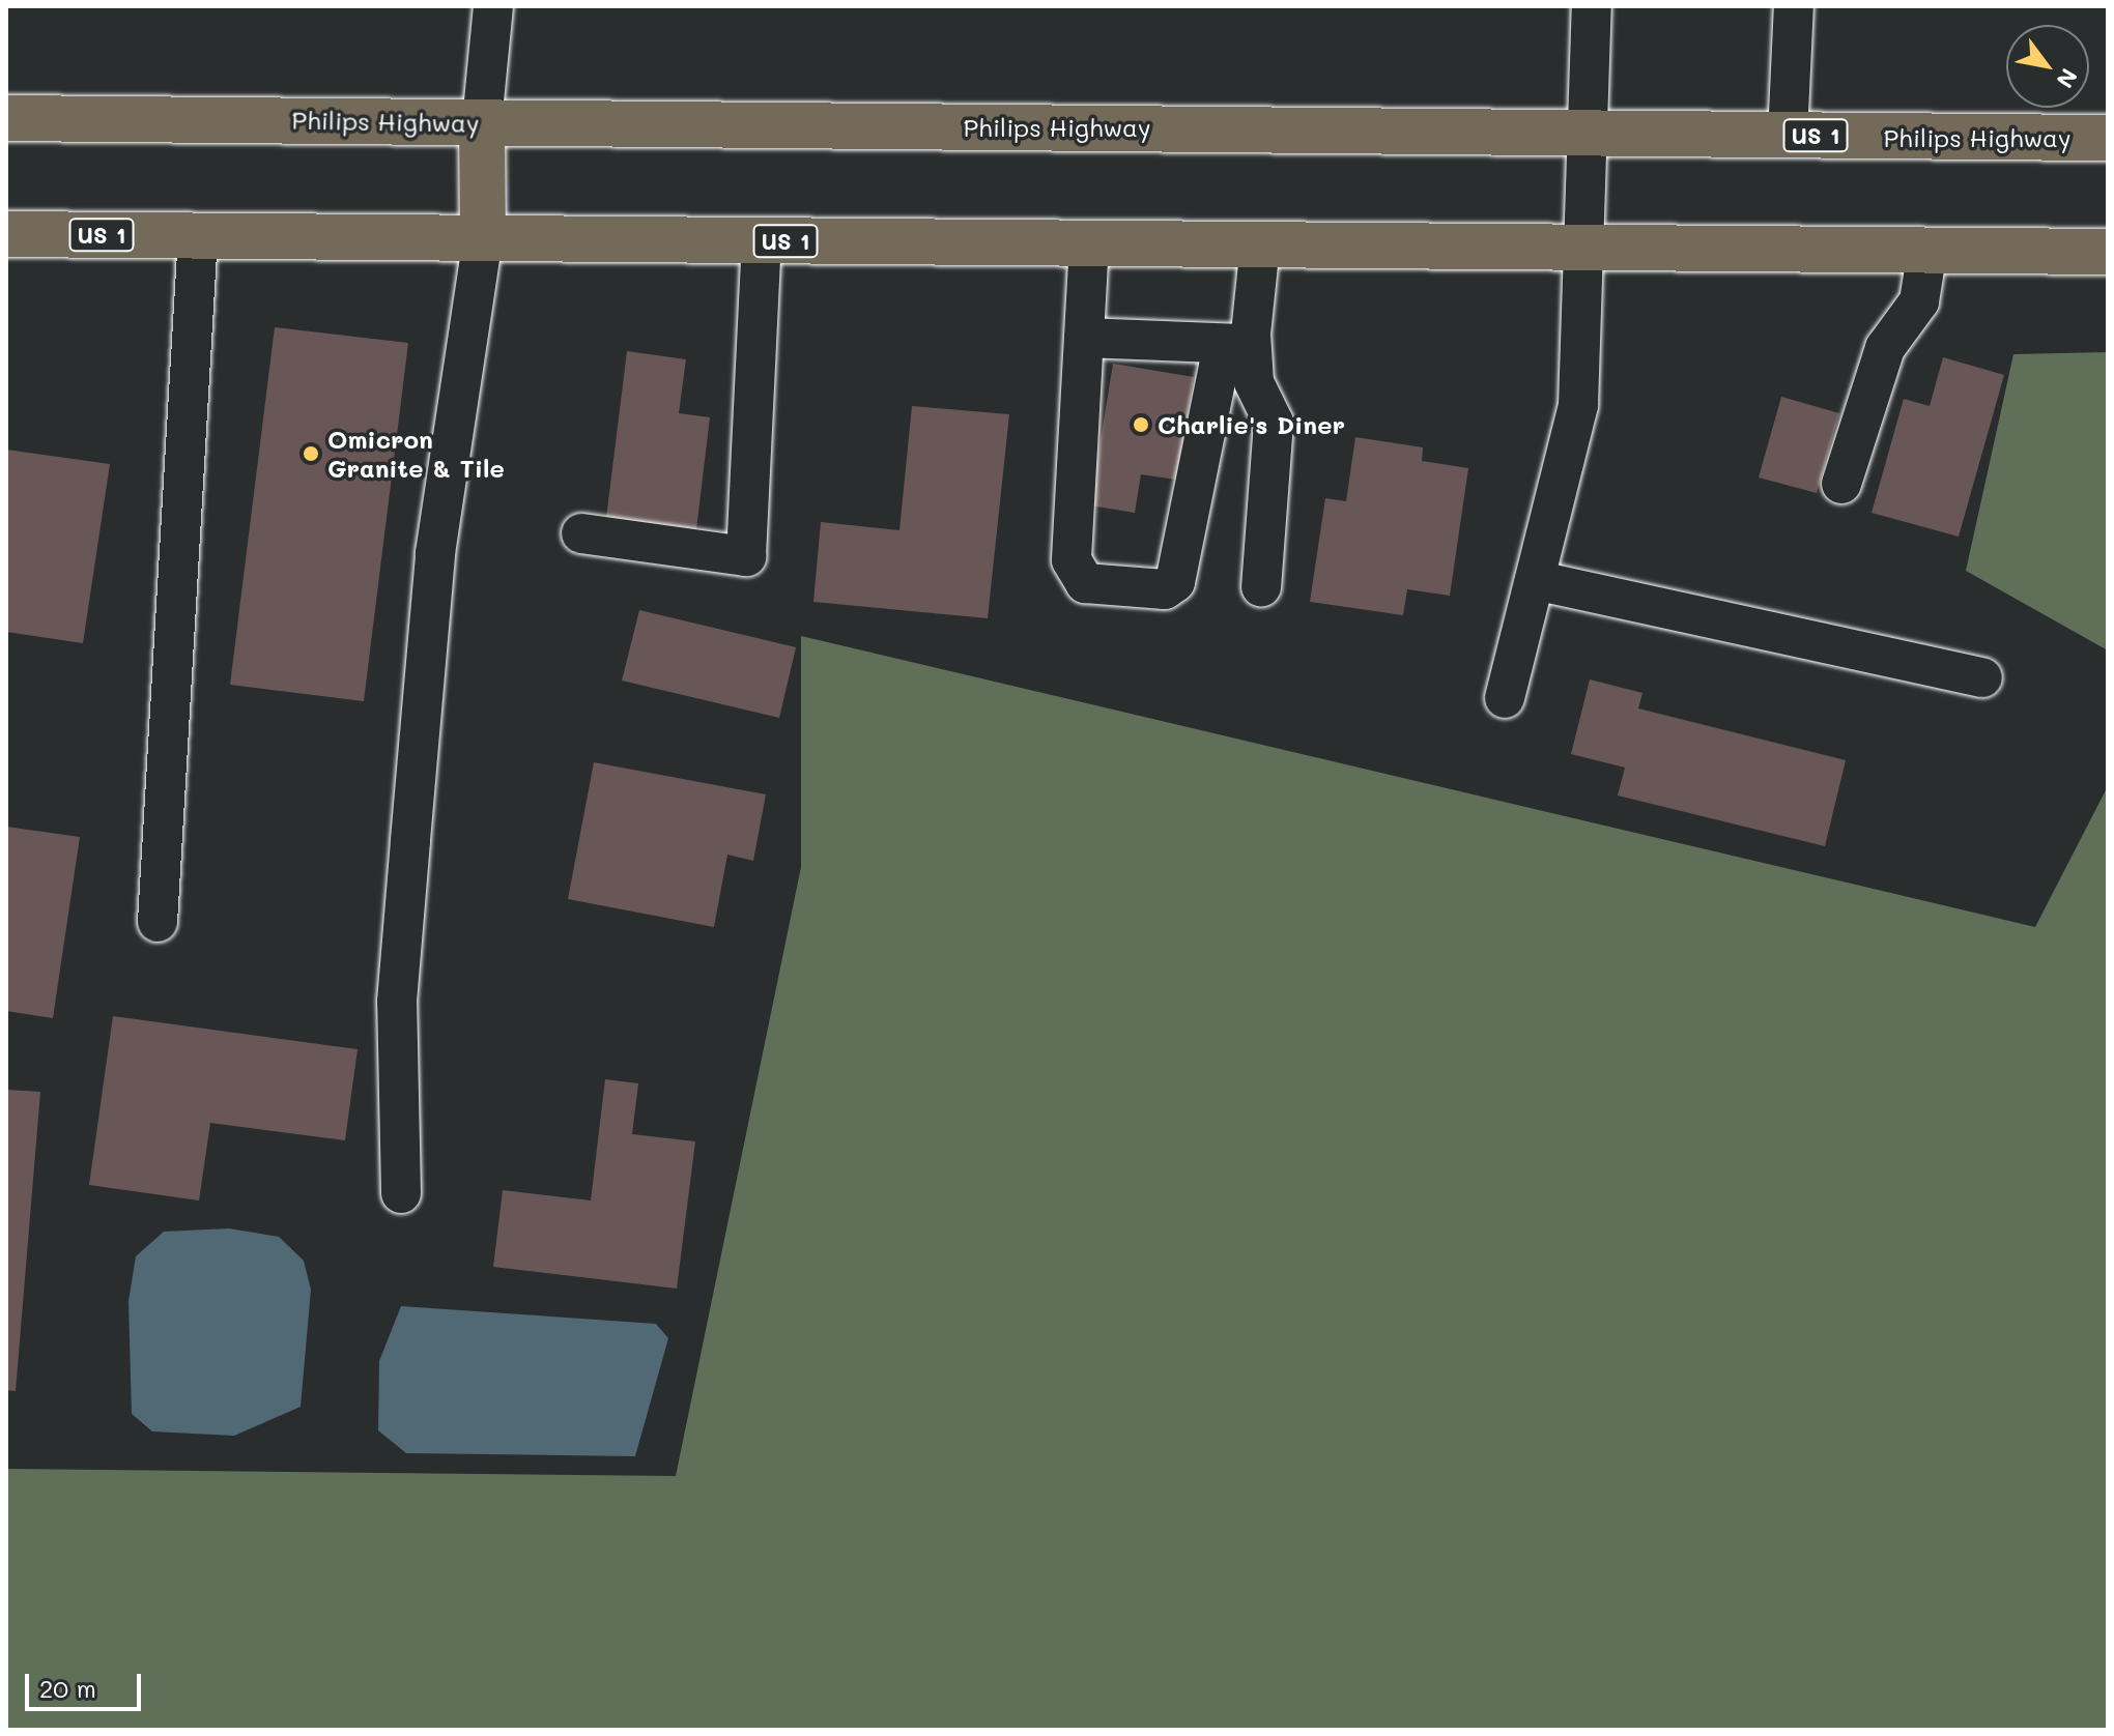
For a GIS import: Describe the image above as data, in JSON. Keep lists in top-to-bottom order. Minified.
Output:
{"streets":{"main road":["Philips Highway","US 1"]},"places":["Charlie's Diner","Omicron Granite & Tile"],"scale_bar":"20 m","north":"bottom right"}
